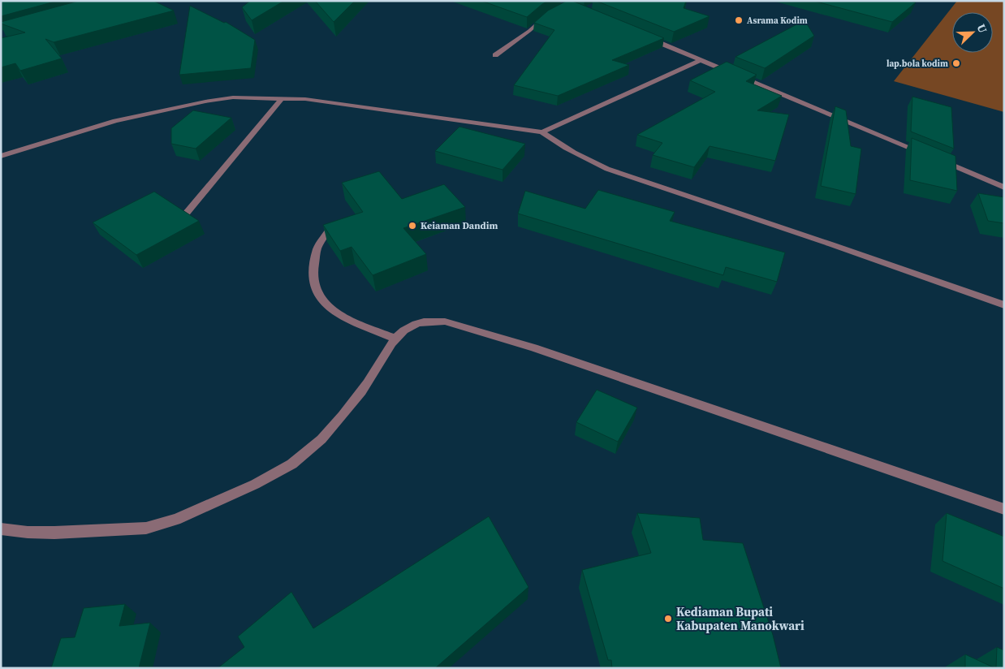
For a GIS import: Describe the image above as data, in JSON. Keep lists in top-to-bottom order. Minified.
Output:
{"places":["Asrama Kodim","lap.bola kodim","Keiaman Dandim","Kediaman Bupati Kabupaten Manokwari"],"north":"top right"}
